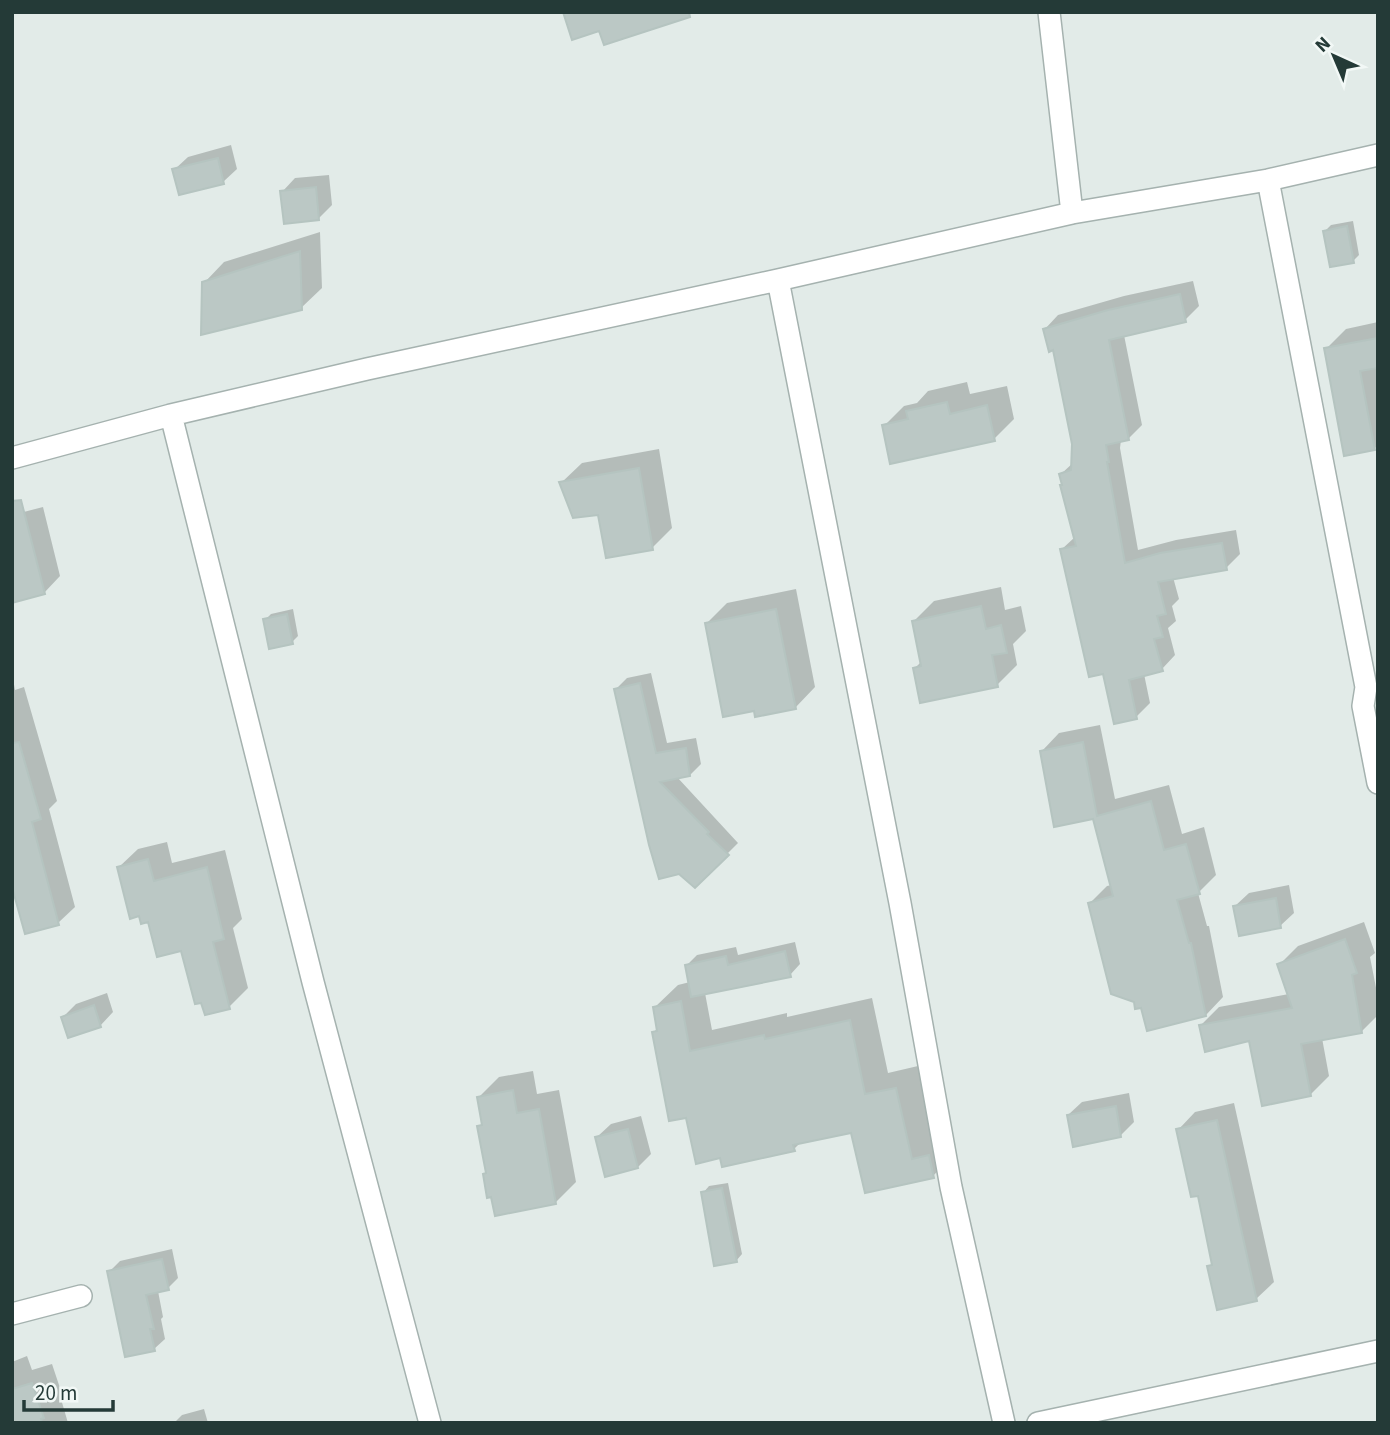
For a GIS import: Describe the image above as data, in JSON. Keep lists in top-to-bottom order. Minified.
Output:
{"scale_bar":"20 m","north":"top left"}
